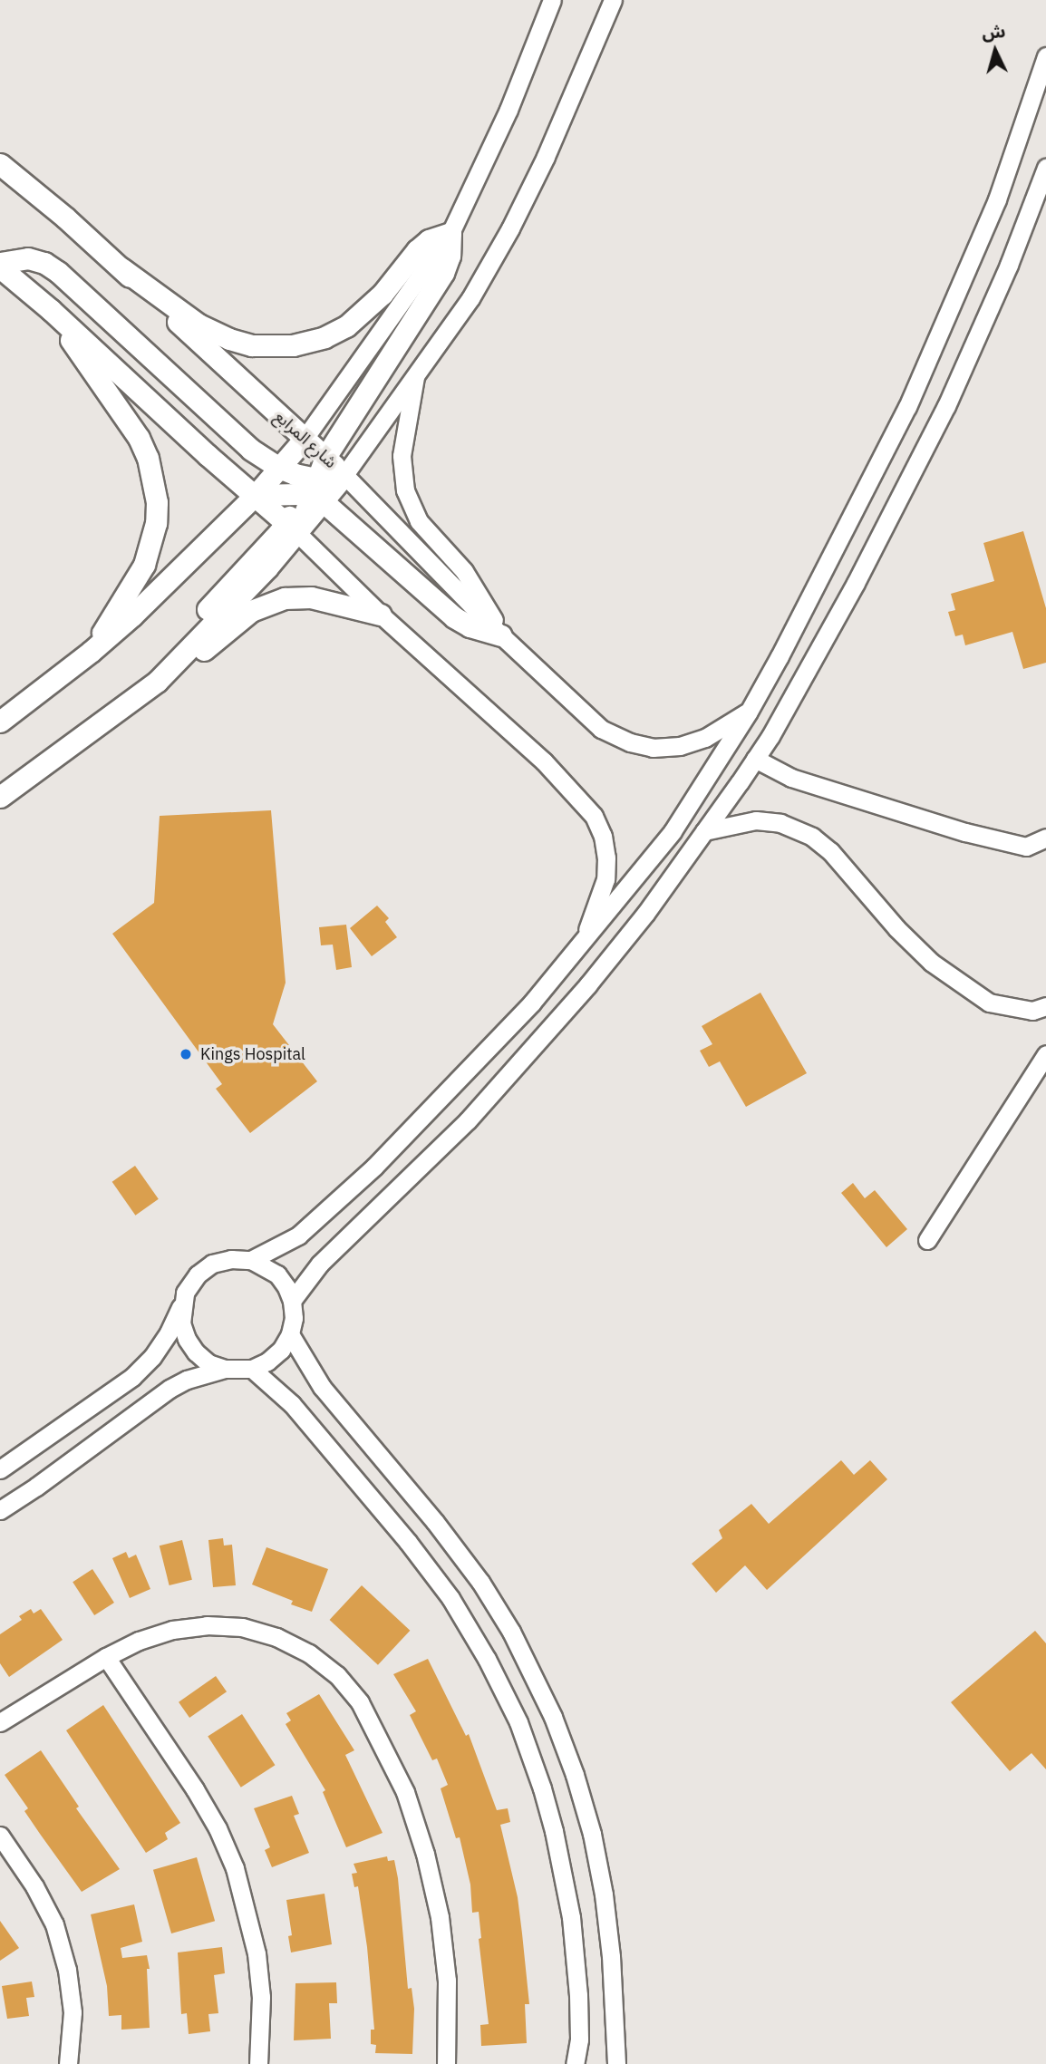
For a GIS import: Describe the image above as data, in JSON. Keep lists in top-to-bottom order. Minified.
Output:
{"streets":{"main road":["شارع المرابع"]},"places":["Kings Hospital"],"north":"top"}
